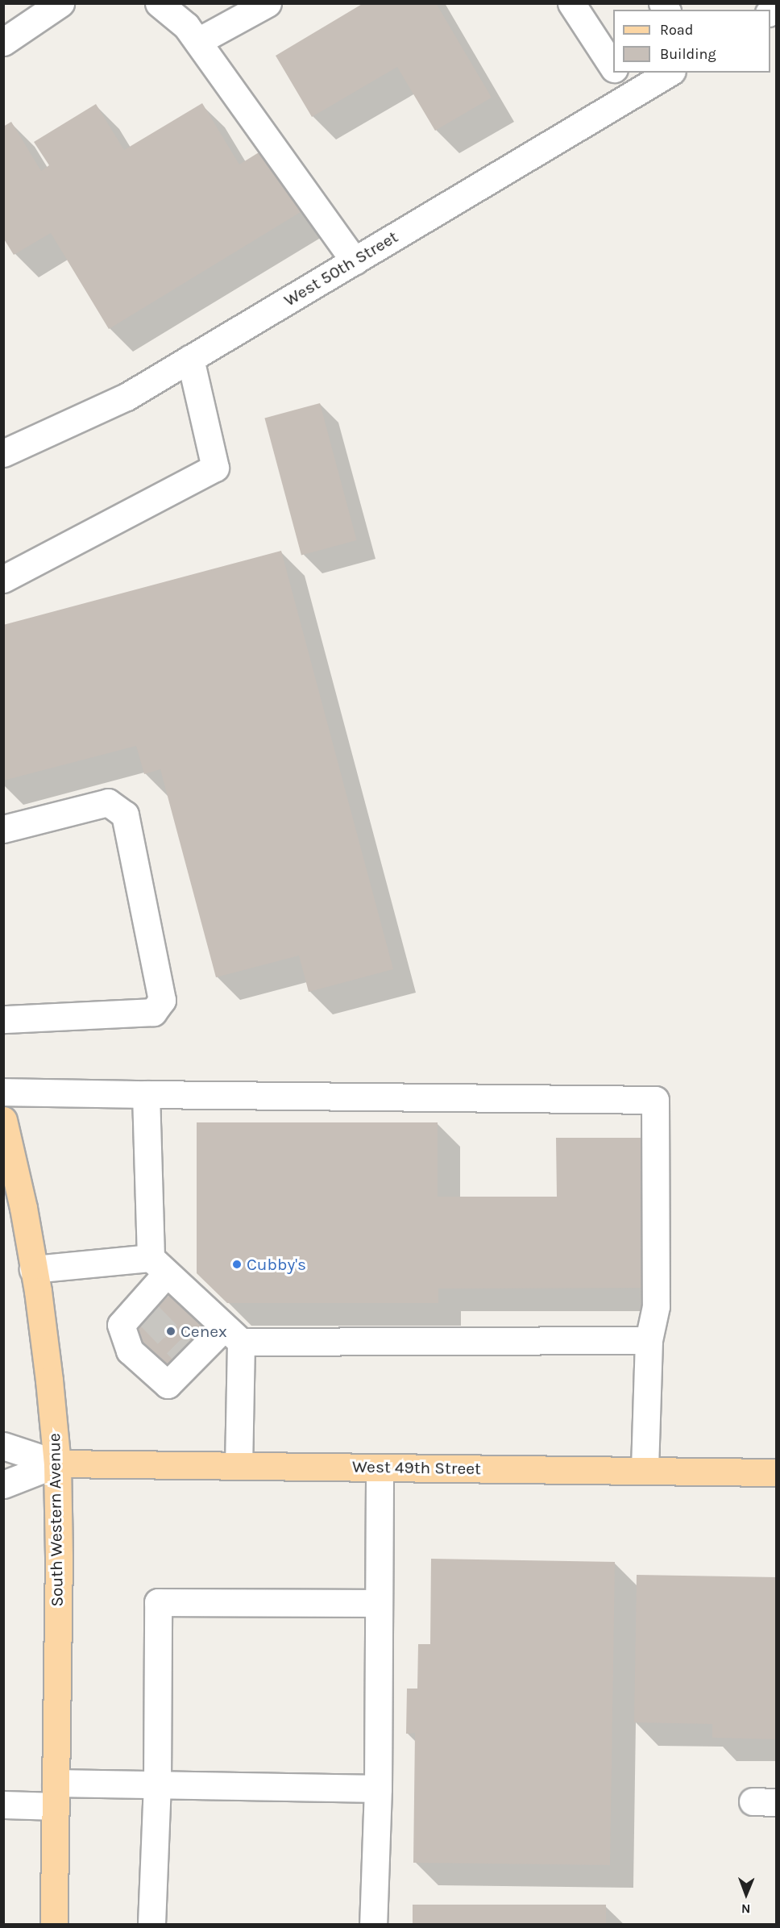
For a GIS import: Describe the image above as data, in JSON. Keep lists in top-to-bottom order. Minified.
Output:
{"streets":{"main road":["West 49th Street","South Western Avenue"],"street":["West 50th Street"]},"crossings":[["West 49th Street","South Western Avenue"]],"places":["Cubby's","Cenex"],"legend":["Road","Building"],"north":"bottom"}
